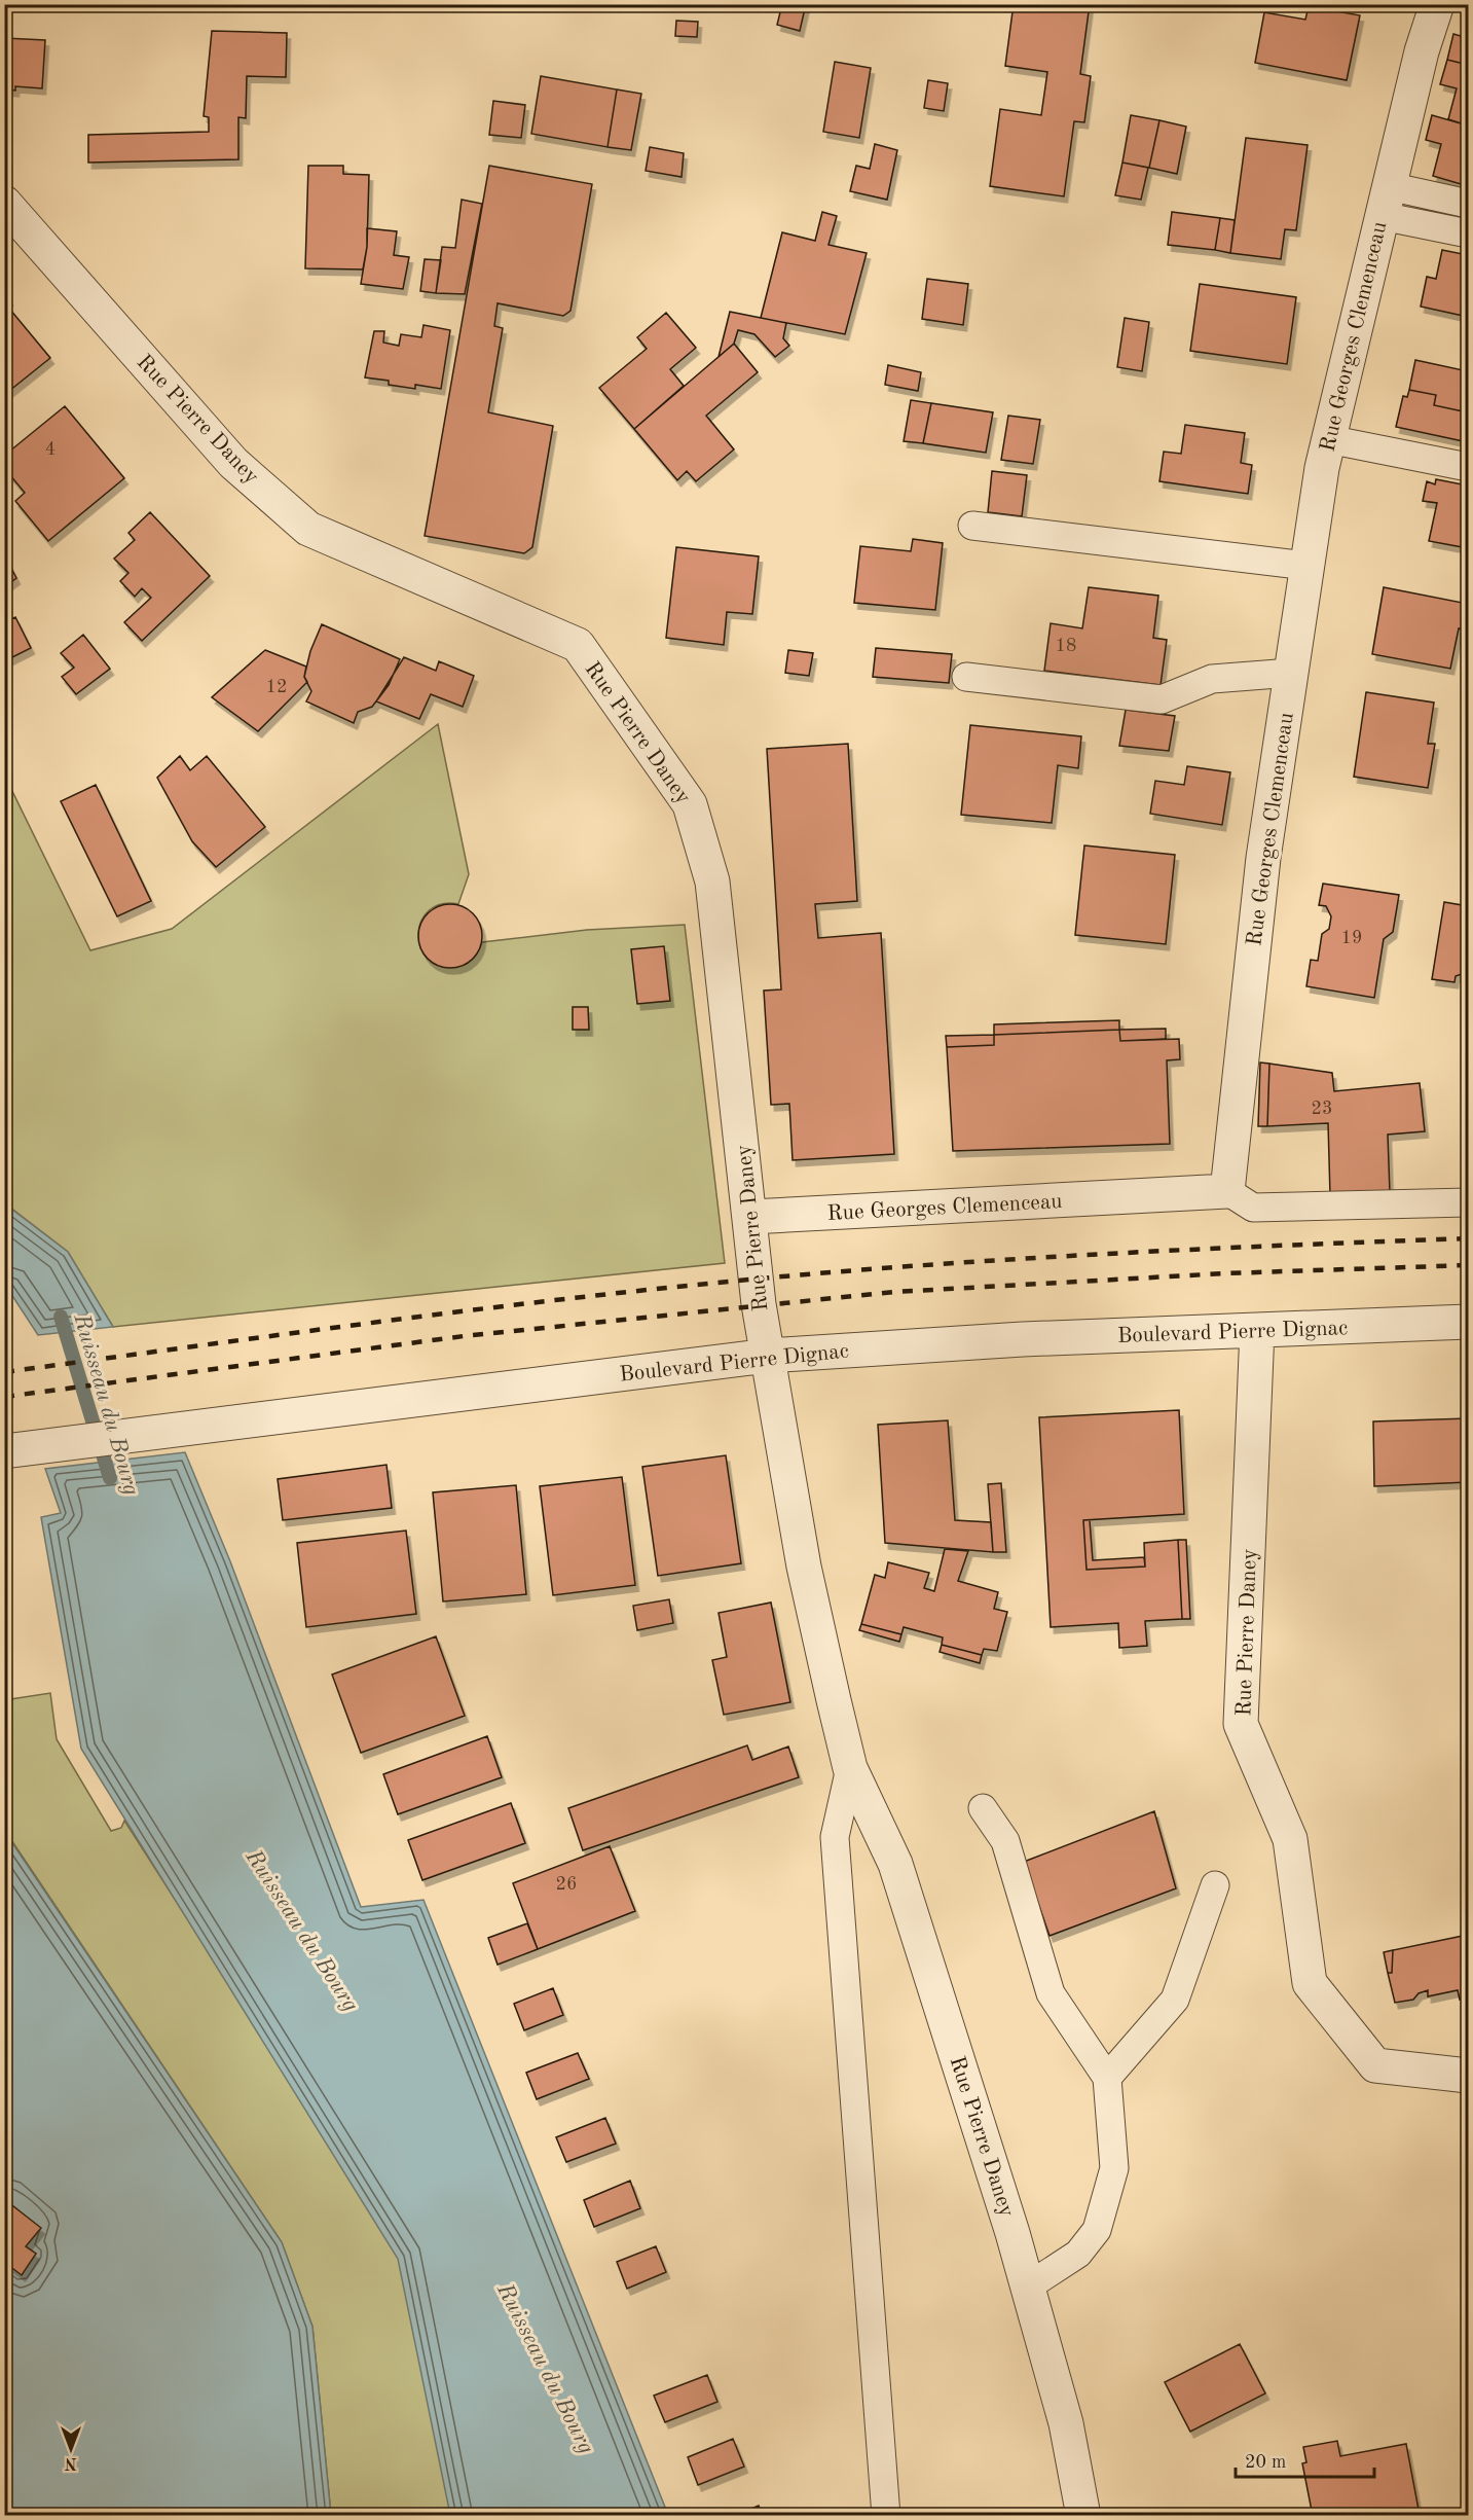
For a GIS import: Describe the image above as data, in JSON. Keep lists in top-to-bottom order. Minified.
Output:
{"streets":{"street":["Rue Georges Clemenceau","Rue Pierre Daney","Boulevard Pierre Dignac"]},"crossings":[["Rue Georges Clemenceau","Rue Pierre Daney"],["Rue Pierre Daney","Boulevard Pierre Dignac"]],"water":["Ruisseau du Bourg"],"house_numbers":["4","18","12","19","23","26"],"scale_bar":"20 m","north":"bottom"}
